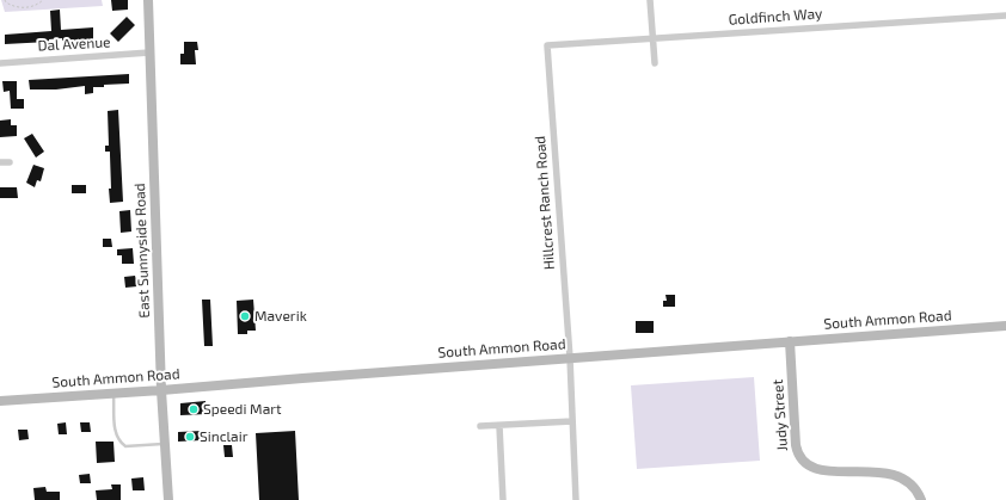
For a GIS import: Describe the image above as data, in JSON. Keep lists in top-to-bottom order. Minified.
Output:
{"streets":{"street":["Goldfinch Way","Dal Avenue","Hillcrest Ranch Road","East Sunnyside Road","South Ammon Road","Judy Street"]},"crossings":[["Goldfinch Way","Hillcrest Ranch Road"],["Dal Avenue","East Sunnyside Road"],["Hillcrest Ranch Road","South Ammon Road"],["East Sunnyside Road","South Ammon Road"],["South Ammon Road","Judy Street"]],"places":["Maverik","Speedi Mart","Sinclair"]}
